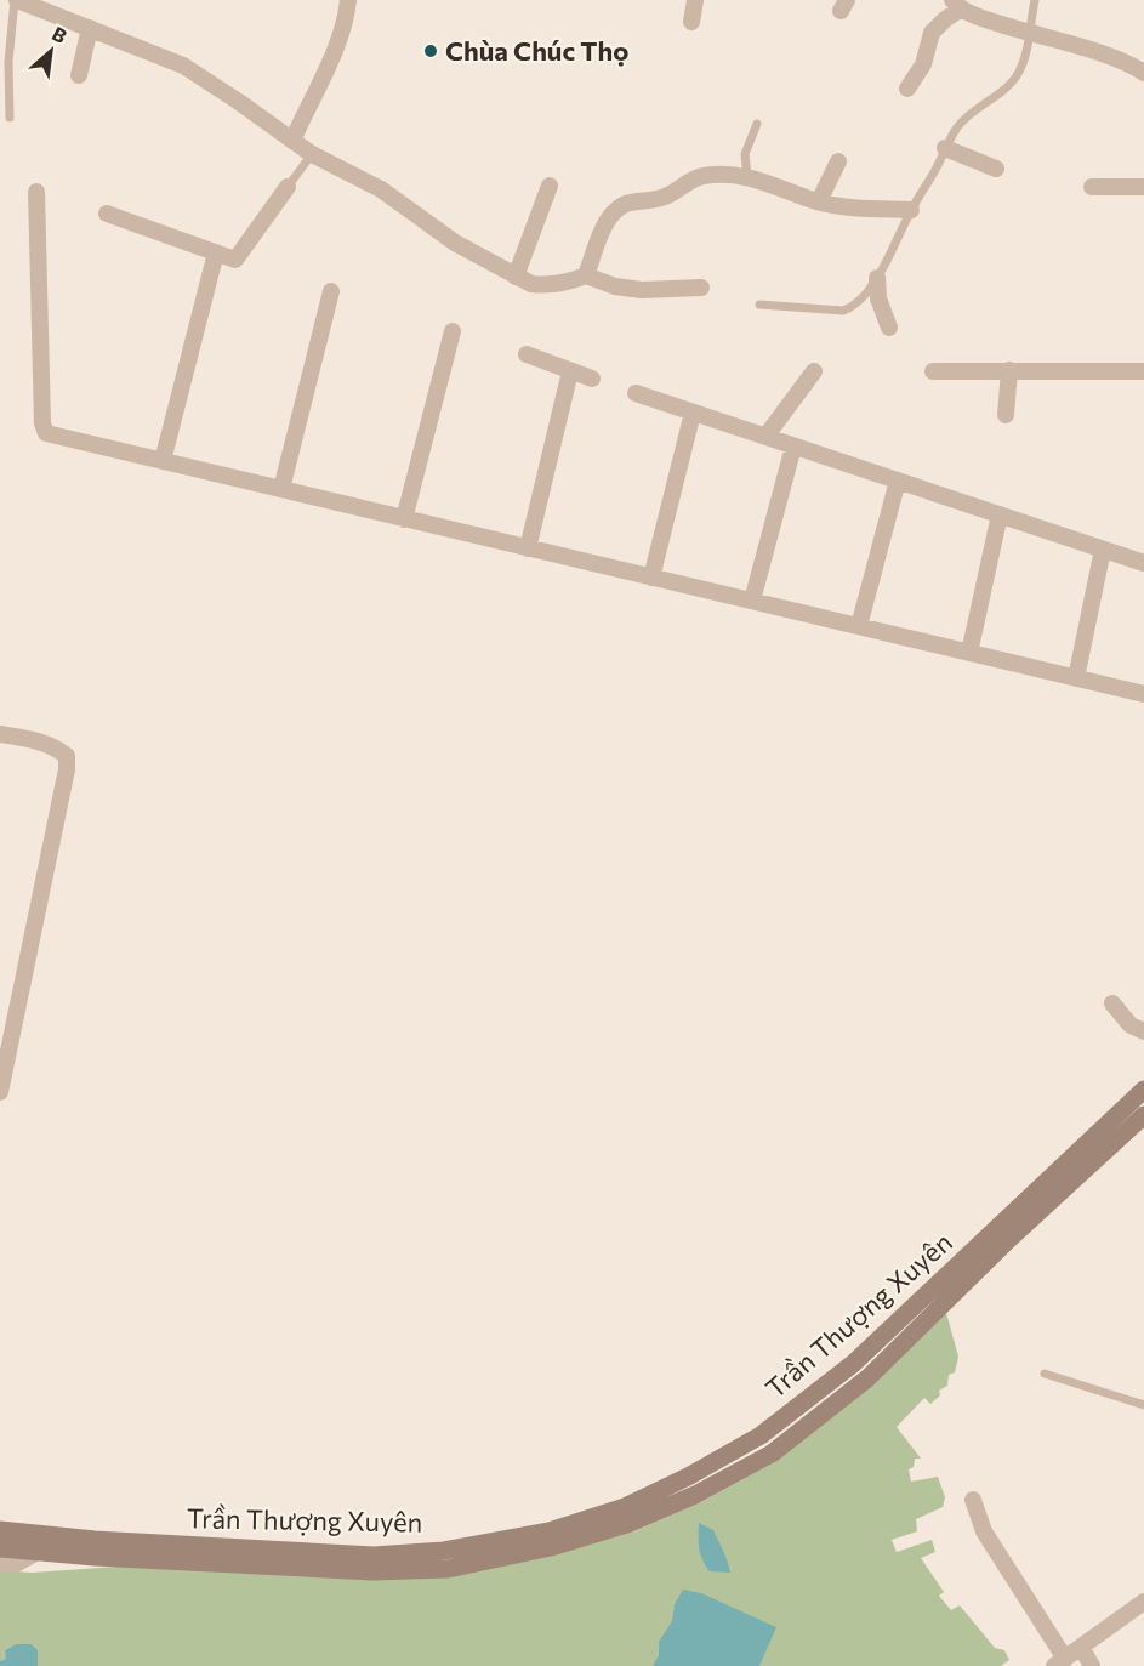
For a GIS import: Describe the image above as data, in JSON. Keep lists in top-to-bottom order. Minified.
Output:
{"streets":{"main road":["Trần Thượng Xuyên"]},"places":["Chùa Chúc Thọ"],"north":"top right"}
